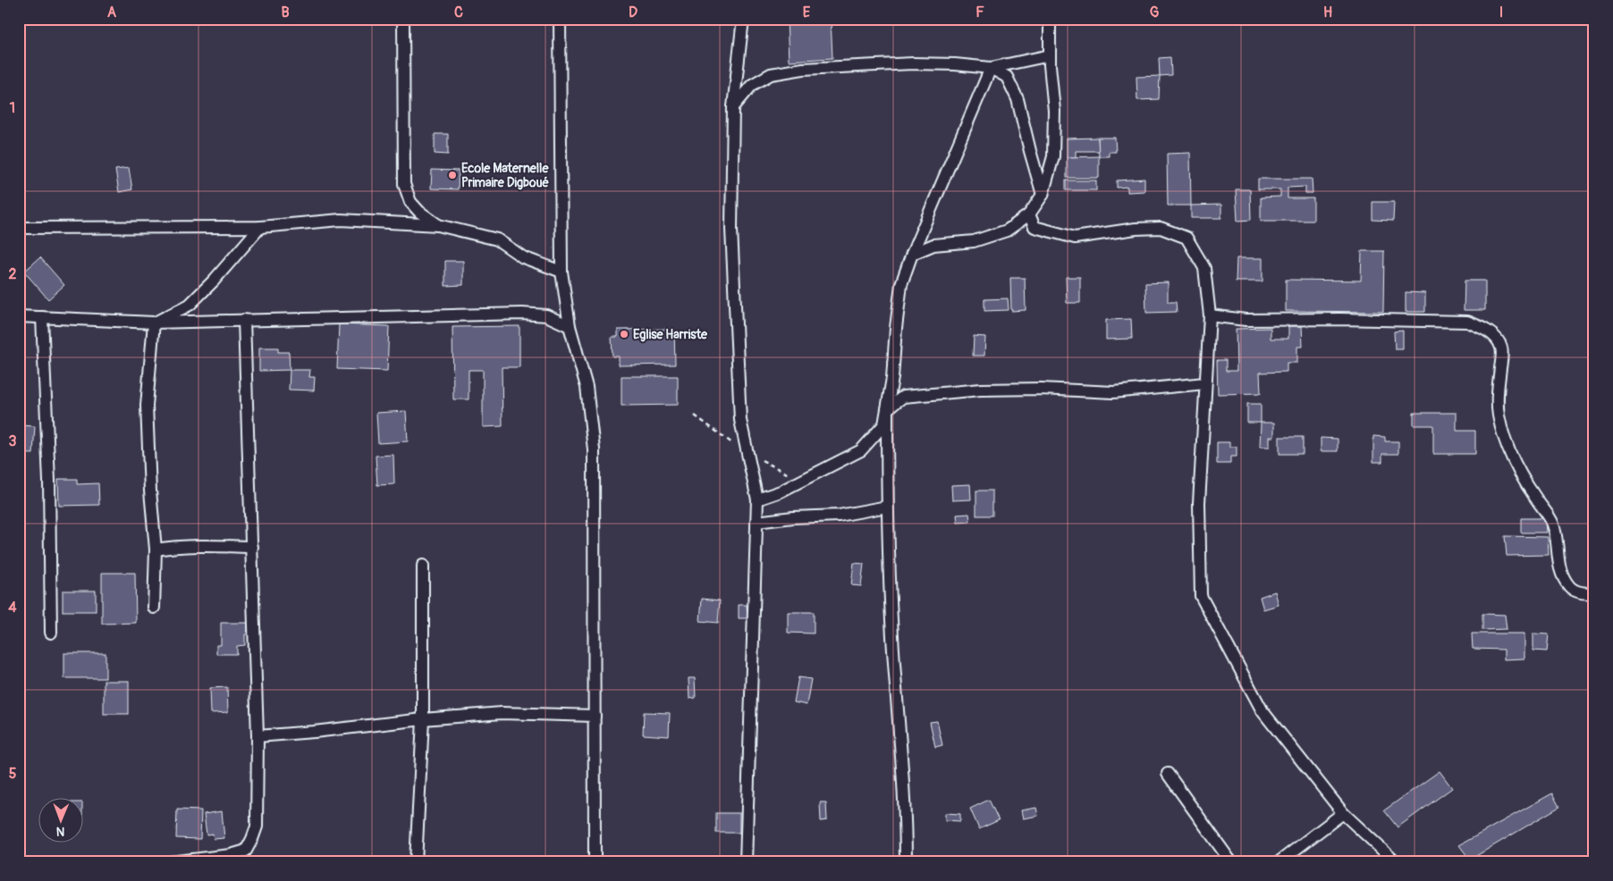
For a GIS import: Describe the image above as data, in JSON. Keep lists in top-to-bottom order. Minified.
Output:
{"places":["Ecole Maternelle Primaire Digboué","Eglise Harriste"],"north":"bottom","grid":{"columns":["A","B","C","D","E","F","G","H","I"],"rows":["1","2","3","4","5"]}}
